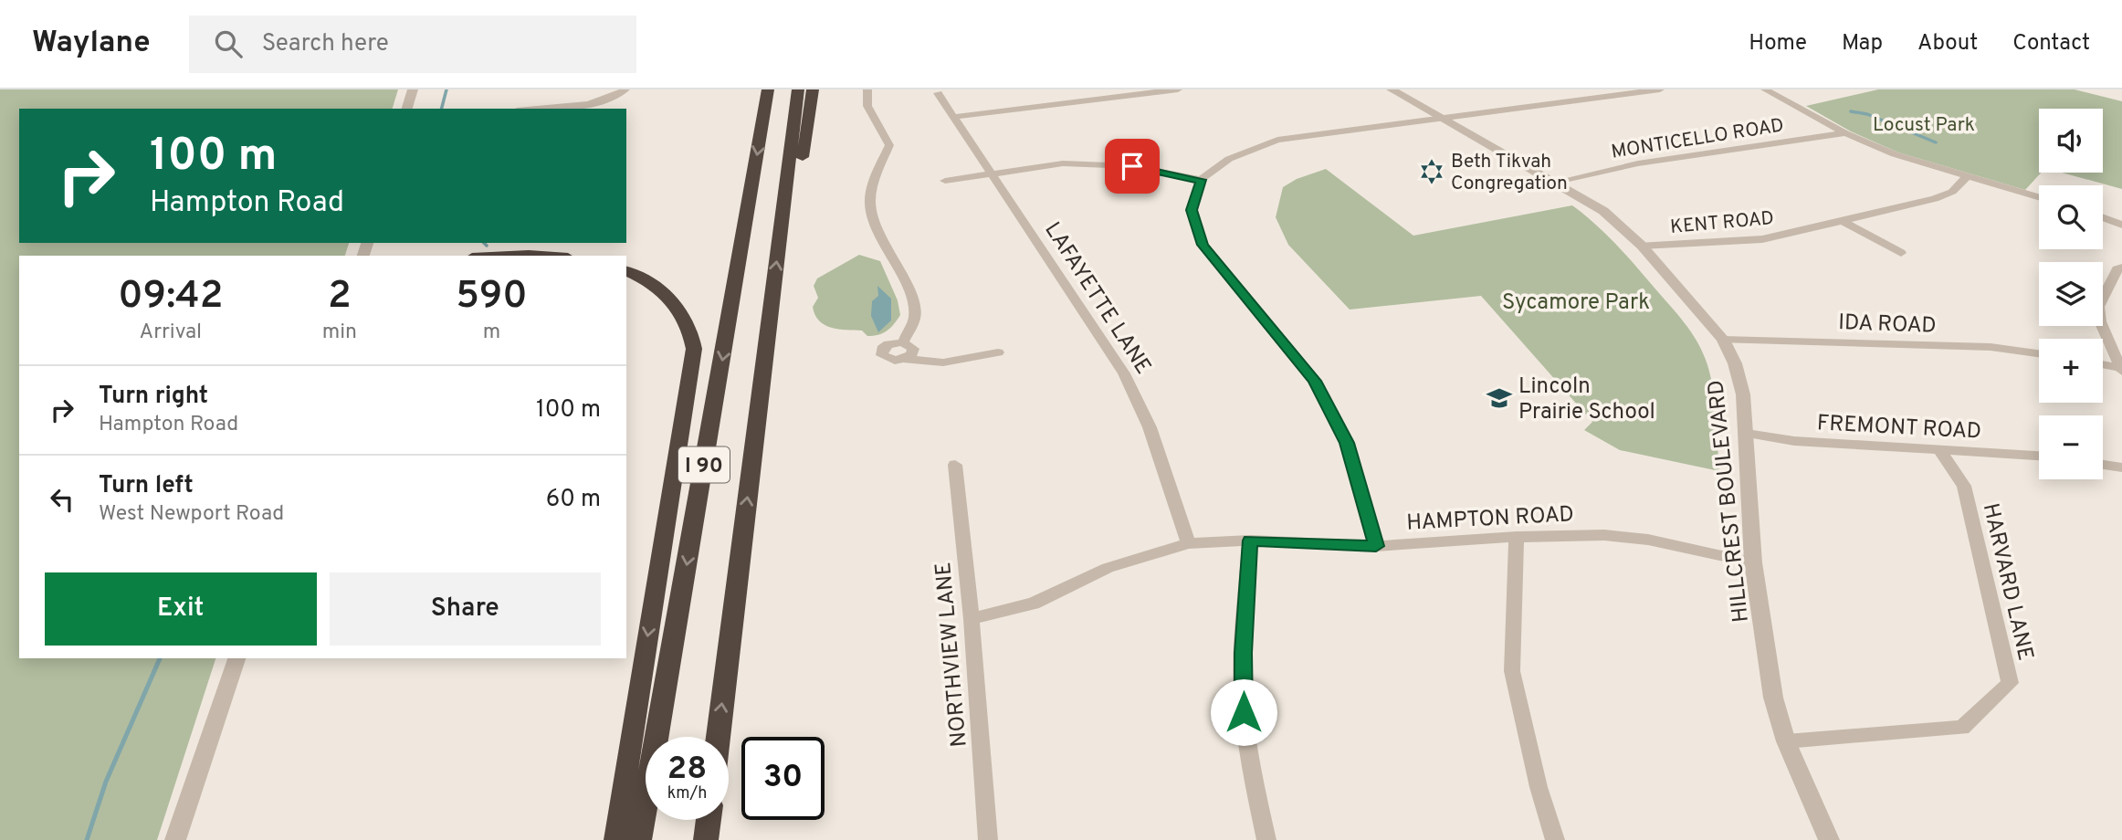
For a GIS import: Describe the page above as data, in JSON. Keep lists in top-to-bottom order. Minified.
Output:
{"streets":{"highway":["I 90"],"street":["MONTICELLO ROAD","KENT ROAD","LAFAYETTE LANE","IDA ROAD","FREMONT ROAD","HILLCREST BOULEVARD","HAMPTON ROAD","HARVARD LANE","NORTHVIEW LANE"]},"crossings":[["MONTICELLO ROAD","HILLCREST BOULEVARD"],["KENT ROAD","HILLCREST BOULEVARD"],["LAFAYETTE LANE","HAMPTON ROAD"],["IDA ROAD","HILLCREST BOULEVARD"],["FREMONT ROAD","HILLCREST BOULEVARD"],["FREMONT ROAD","HARVARD LANE"],["HILLCREST BOULEVARD","HAMPTON ROAD"],["HILLCREST BOULEVARD","HARVARD LANE"],["HAMPTON ROAD","NORTHVIEW LANE"]],"parks":["Locust Park","Sycamore Park"],"places":{"synagogue":["Beth Tikvah Congregation"],"school or university":["Lincoln Prairie School"]},"page":{"header":"Waylane","search":"Search here","nav":["Home","Map","About","Contact"],"map_buttons":["+","−"],"turn":["100 m","Hampton Road"],"eta":["09:42","Arrival","2","min","590","m"],"list":[{"name":"Turn right","note":"Hampton Road","value":"100 m"},{"name":"Turn left","note":"West Newport Road","value":"60 m"}],"buttons":["Exit","Share"],"speed":"28 km/h","limit":"30"}}
